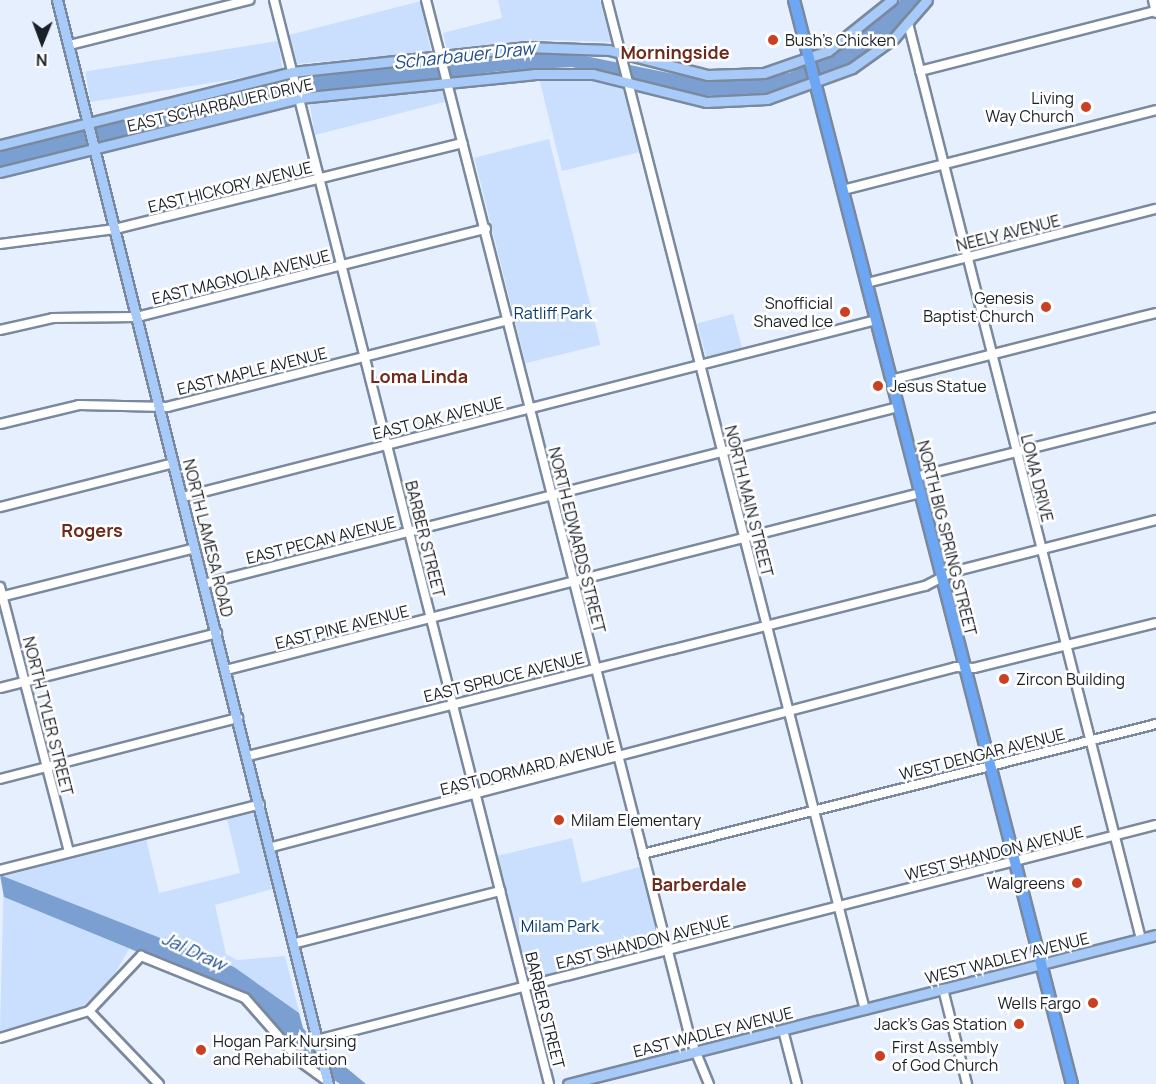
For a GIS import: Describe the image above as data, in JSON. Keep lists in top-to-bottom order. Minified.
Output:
{"streets":{"highway":["NORTH BIG SPRING STREET"],"main road":["EAST SCHARBAUER DRIVE","NORTH LAMESA ROAD","WEST WADLEY AVENUE","EAST WADLEY AVENUE"],"street":["EAST HICKORY AVENUE","NEELY AVENUE","EAST MAGNOLIA AVENUE","EAST MAPLE AVENUE","EAST OAK AVENUE","LOMA DRIVE","NORTH MAIN STREET","BARBER STREET","EAST PECAN AVENUE","NORTH EDWARDS STREET","EAST PINE AVENUE","EAST SPRUCE AVENUE","NORTH TYLER STREET","WEST DENGAR AVENUE","EAST DORMARD AVENUE","WEST SHANDON AVENUE","EAST SHANDON AVENUE"]},"crossings":[["EAST SCHARBAUER DRIVE","LOMA DRIVE"],["EAST SCHARBAUER DRIVE","NORTH MAIN STREET"],["EAST SCHARBAUER DRIVE","NORTH LAMESA ROAD"],["EAST SCHARBAUER DRIVE","NORTH BIG SPRING STREET"],["EAST SCHARBAUER DRIVE","BARBER STREET"],["EAST SCHARBAUER DRIVE","NORTH EDWARDS STREET"],["EAST HICKORY AVENUE","NORTH LAMESA ROAD"],["EAST HICKORY AVENUE","BARBER STREET"],["EAST HICKORY AVENUE","NORTH EDWARDS STREET"],["NEELY AVENUE","LOMA DRIVE"],["NEELY AVENUE","NORTH BIG SPRING STREET"],["EAST MAGNOLIA AVENUE","NORTH LAMESA ROAD"],["EAST MAGNOLIA AVENUE","BARBER STREET"],["EAST MAGNOLIA AVENUE","NORTH EDWARDS STREET"],["EAST MAPLE AVENUE","NORTH LAMESA ROAD"],["EAST MAPLE AVENUE","BARBER STREET"],["EAST MAPLE AVENUE","NORTH EDWARDS STREET"],["EAST OAK AVENUE","NORTH MAIN STREET"],["EAST OAK AVENUE","NORTH LAMESA ROAD"],["EAST OAK AVENUE","NORTH BIG SPRING STREET"],["EAST OAK AVENUE","BARBER STREET"],["EAST OAK AVENUE","NORTH EDWARDS STREET"],["LOMA DRIVE","EAST SPRUCE AVENUE"],["LOMA DRIVE","WEST DENGAR AVENUE"],["LOMA DRIVE","EAST DORMARD AVENUE"],["LOMA DRIVE","WEST SHANDON AVENUE"],["LOMA DRIVE","WEST WADLEY AVENUE"],["NORTH MAIN STREET","EAST PECAN AVENUE"],["NORTH MAIN STREET","EAST PINE AVENUE"],["NORTH MAIN STREET","EAST SPRUCE AVENUE"],["NORTH MAIN STREET","WEST DENGAR AVENUE"],["NORTH MAIN STREET","EAST DORMARD AVENUE"],["NORTH MAIN STREET","WEST SHANDON AVENUE"],["NORTH MAIN STREET","EAST SHANDON AVENUE"],["NORTH MAIN STREET","WEST WADLEY AVENUE"],["NORTH MAIN STREET","EAST WADLEY AVENUE"],["NORTH LAMESA ROAD","EAST PECAN AVENUE"],["NORTH LAMESA ROAD","EAST PINE AVENUE"],["NORTH LAMESA ROAD","EAST SPRUCE AVENUE"],["NORTH LAMESA ROAD","EAST DORMARD AVENUE"],["NORTH LAMESA ROAD","EAST SHANDON AVENUE"],["NORTH BIG SPRING STREET","EAST PECAN AVENUE"],["NORTH BIG SPRING STREET","EAST PINE AVENUE"],["NORTH BIG SPRING STREET","EAST SPRUCE AVENUE"],["NORTH BIG SPRING STREET","WEST DENGAR AVENUE"],["NORTH BIG SPRING STREET","EAST DORMARD AVENUE"],["NORTH BIG SPRING STREET","WEST SHANDON AVENUE"],["NORTH BIG SPRING STREET","WEST WADLEY AVENUE"],["BARBER STREET","EAST PECAN AVENUE"],["BARBER STREET","EAST PINE AVENUE"],["BARBER STREET","EAST SPRUCE AVENUE"],["BARBER STREET","EAST DORMARD AVENUE"],["BARBER STREET","EAST SHANDON AVENUE"],["EAST PECAN AVENUE","NORTH EDWARDS STREET"],["NORTH EDWARDS STREET","EAST PINE AVENUE"],["NORTH EDWARDS STREET","EAST SPRUCE AVENUE"],["NORTH EDWARDS STREET","WEST DENGAR AVENUE"],["NORTH EDWARDS STREET","EAST DORMARD AVENUE"],["NORTH EDWARDS STREET","EAST SHANDON AVENUE"],["NORTH EDWARDS STREET","EAST WADLEY AVENUE"],["WEST SHANDON AVENUE","EAST SHANDON AVENUE"],["WEST WADLEY AVENUE","EAST WADLEY AVENUE"]],"districts":["Morningside","Loma Linda","Rogers","Barberdale"],"water":["Scharbauer Draw","Jal Draw"],"parks":["Ratliff Park","Milam Park"],"places":["Bush's Chicken","Living Way Church","Genesis Baptist Church","Snofficial Shaved Ice","Jesus Statue","Zircon Building","Milam Elementary","Walgreens","Wells Fargo","Jack's Gas Station","Hogan Park Nursing and Rehabilitation","First Assembly of God Church"],"north":"bottom"}
